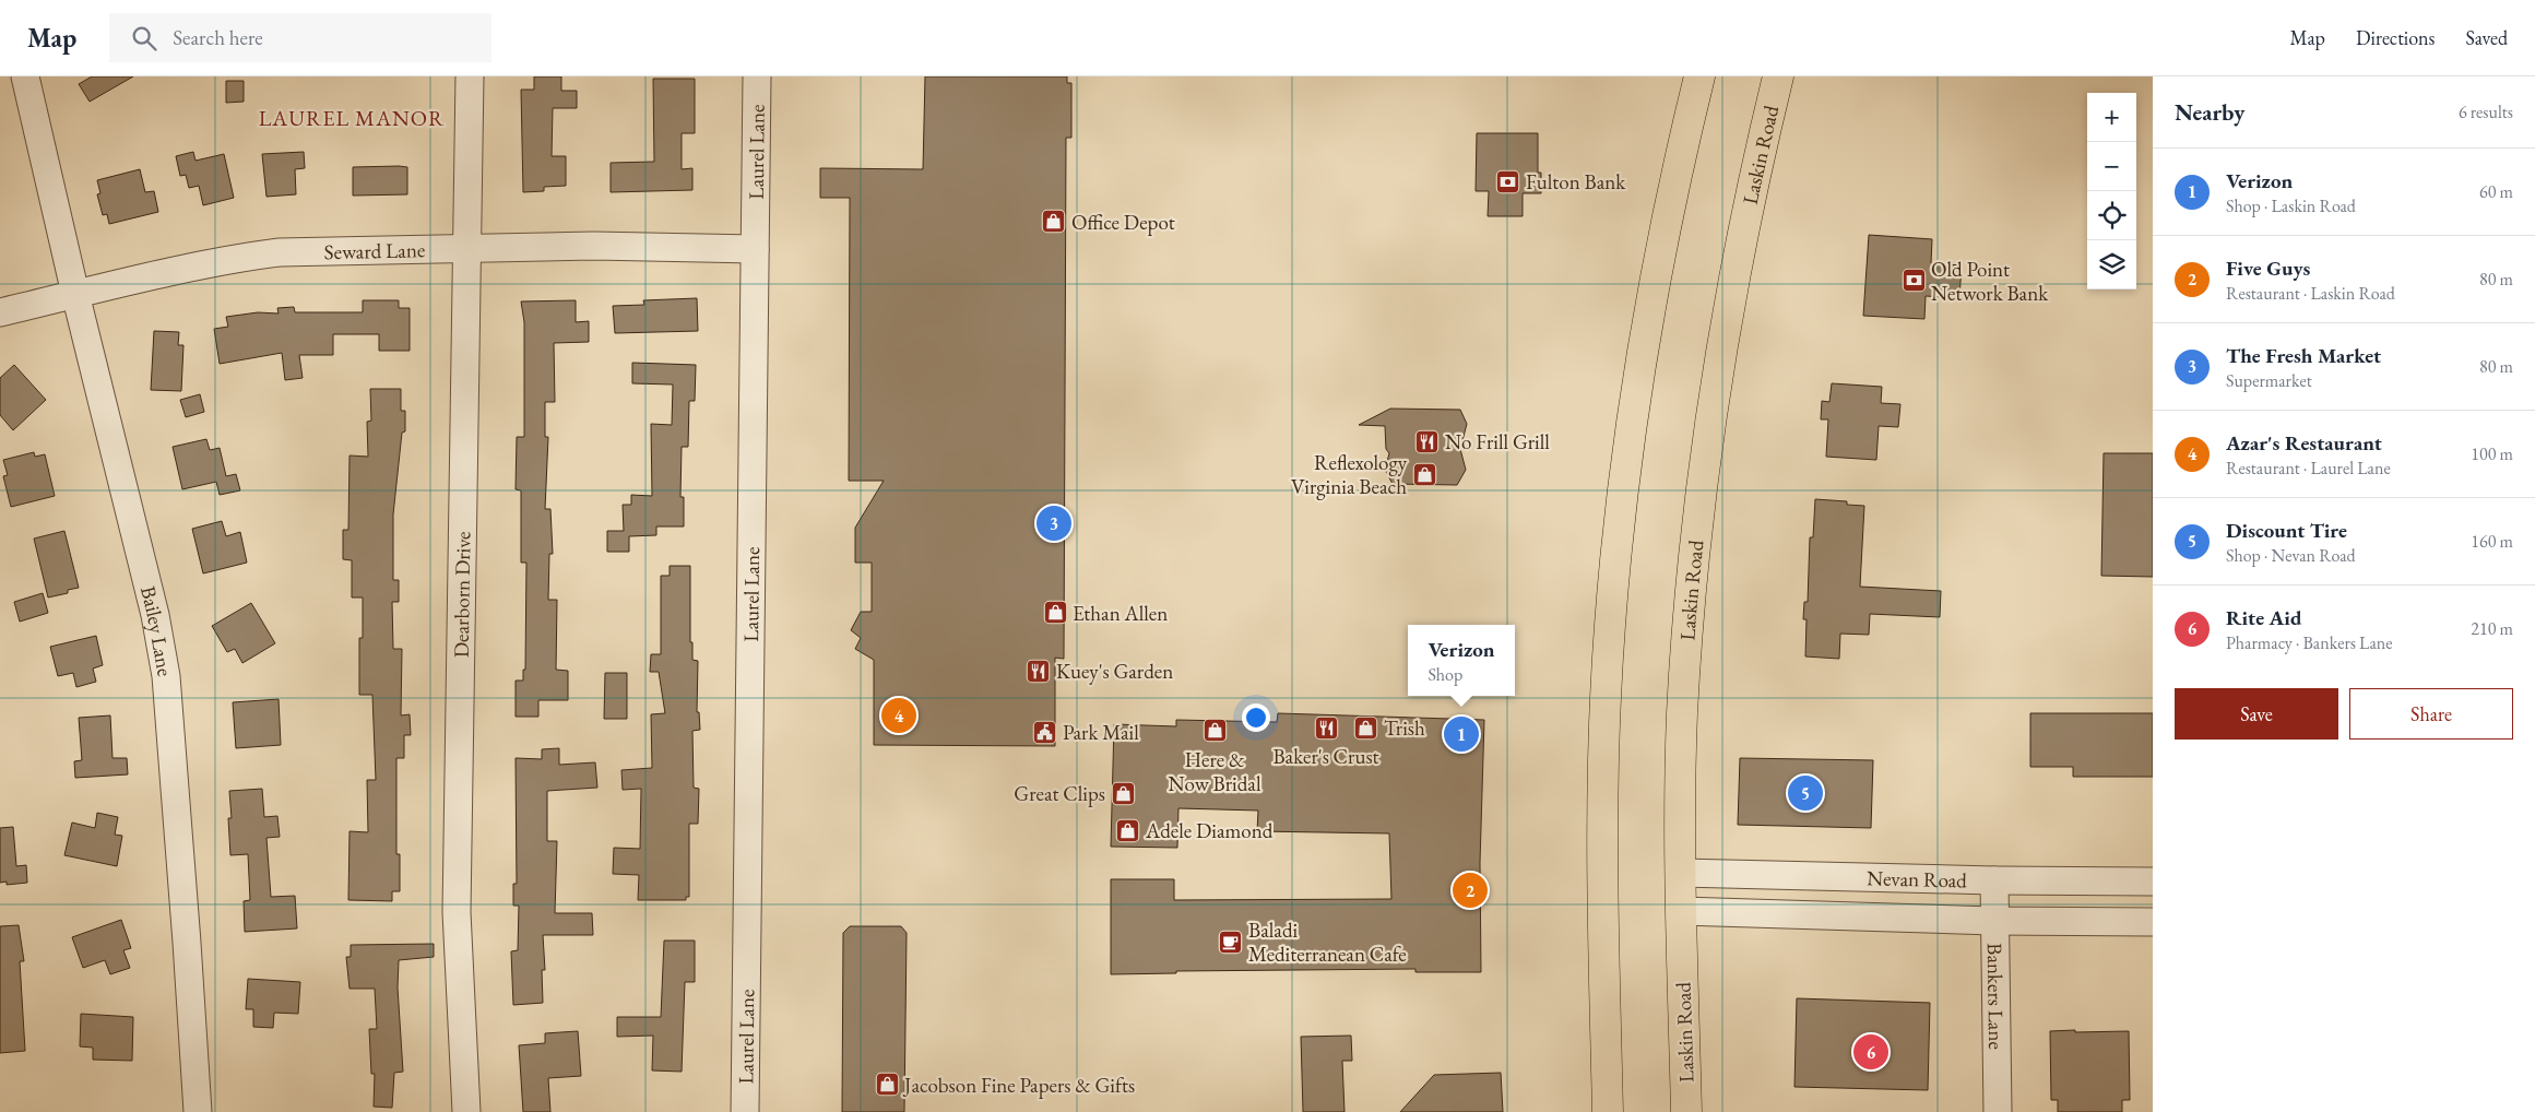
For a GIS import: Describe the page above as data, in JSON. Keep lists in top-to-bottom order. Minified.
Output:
{"streets":{"main road":["Laskin Road"],"street":["Laurel Lane","Seward Lane","Dearborn Drive","Bailey Lane","Nevan Road","Bankers Lane"]},"crossings":[["Laurel Lane","Seward Lane"],["Laskin Road","Nevan Road"],["Seward Lane","Dearborn Drive"],["Seward Lane","Bailey Lane"],["Nevan Road","Bankers Lane"]],"districts":["LAUREL MANOR"],"places":{"bank":["Fulton Bank","Old Point Network Bank"],"shop":["Office Depot","Reflexology Virginia Beach","Ethan Allen","Trish","Here & Now Bridal","Great Clips","Adele Diamond","Jacobson Fine Papers & Gifts"],"restaurant":["No Frill Grill","Kuey's Garden","Baker's Crust"],"public building":["Park Mail"],"cafe":["Baladi Mediterranean Cafe"]},"page":{"header":"Map","search":"Search here","nav":["Map","Directions","Saved"],"heading":["Nearby","6 results"],"map_buttons":["+","−"],"list":[{"mark":"1","name":"Verizon","note":"Shop · Laskin Road","value":"60 m"},{"mark":"2","name":"Five Guys","note":"Restaurant · Laskin Road","value":"80 m"},{"mark":"3","name":"The Fresh Market","note":"Supermarket","value":"80 m"},{"mark":"4","name":"Azar's Restaurant","note":"Restaurant · Laurel Lane","value":"100 m"},{"mark":"5","name":"Discount Tire","note":"Shop · Nevan Road","value":"160 m"},{"mark":"6","name":"Rite Aid","note":"Pharmacy · Bankers Lane","value":"210 m"}],"pins":["3","4","1","5","2","6"],"popup":["Verizon","Shop"],"buttons":["Save","Share"]}}
